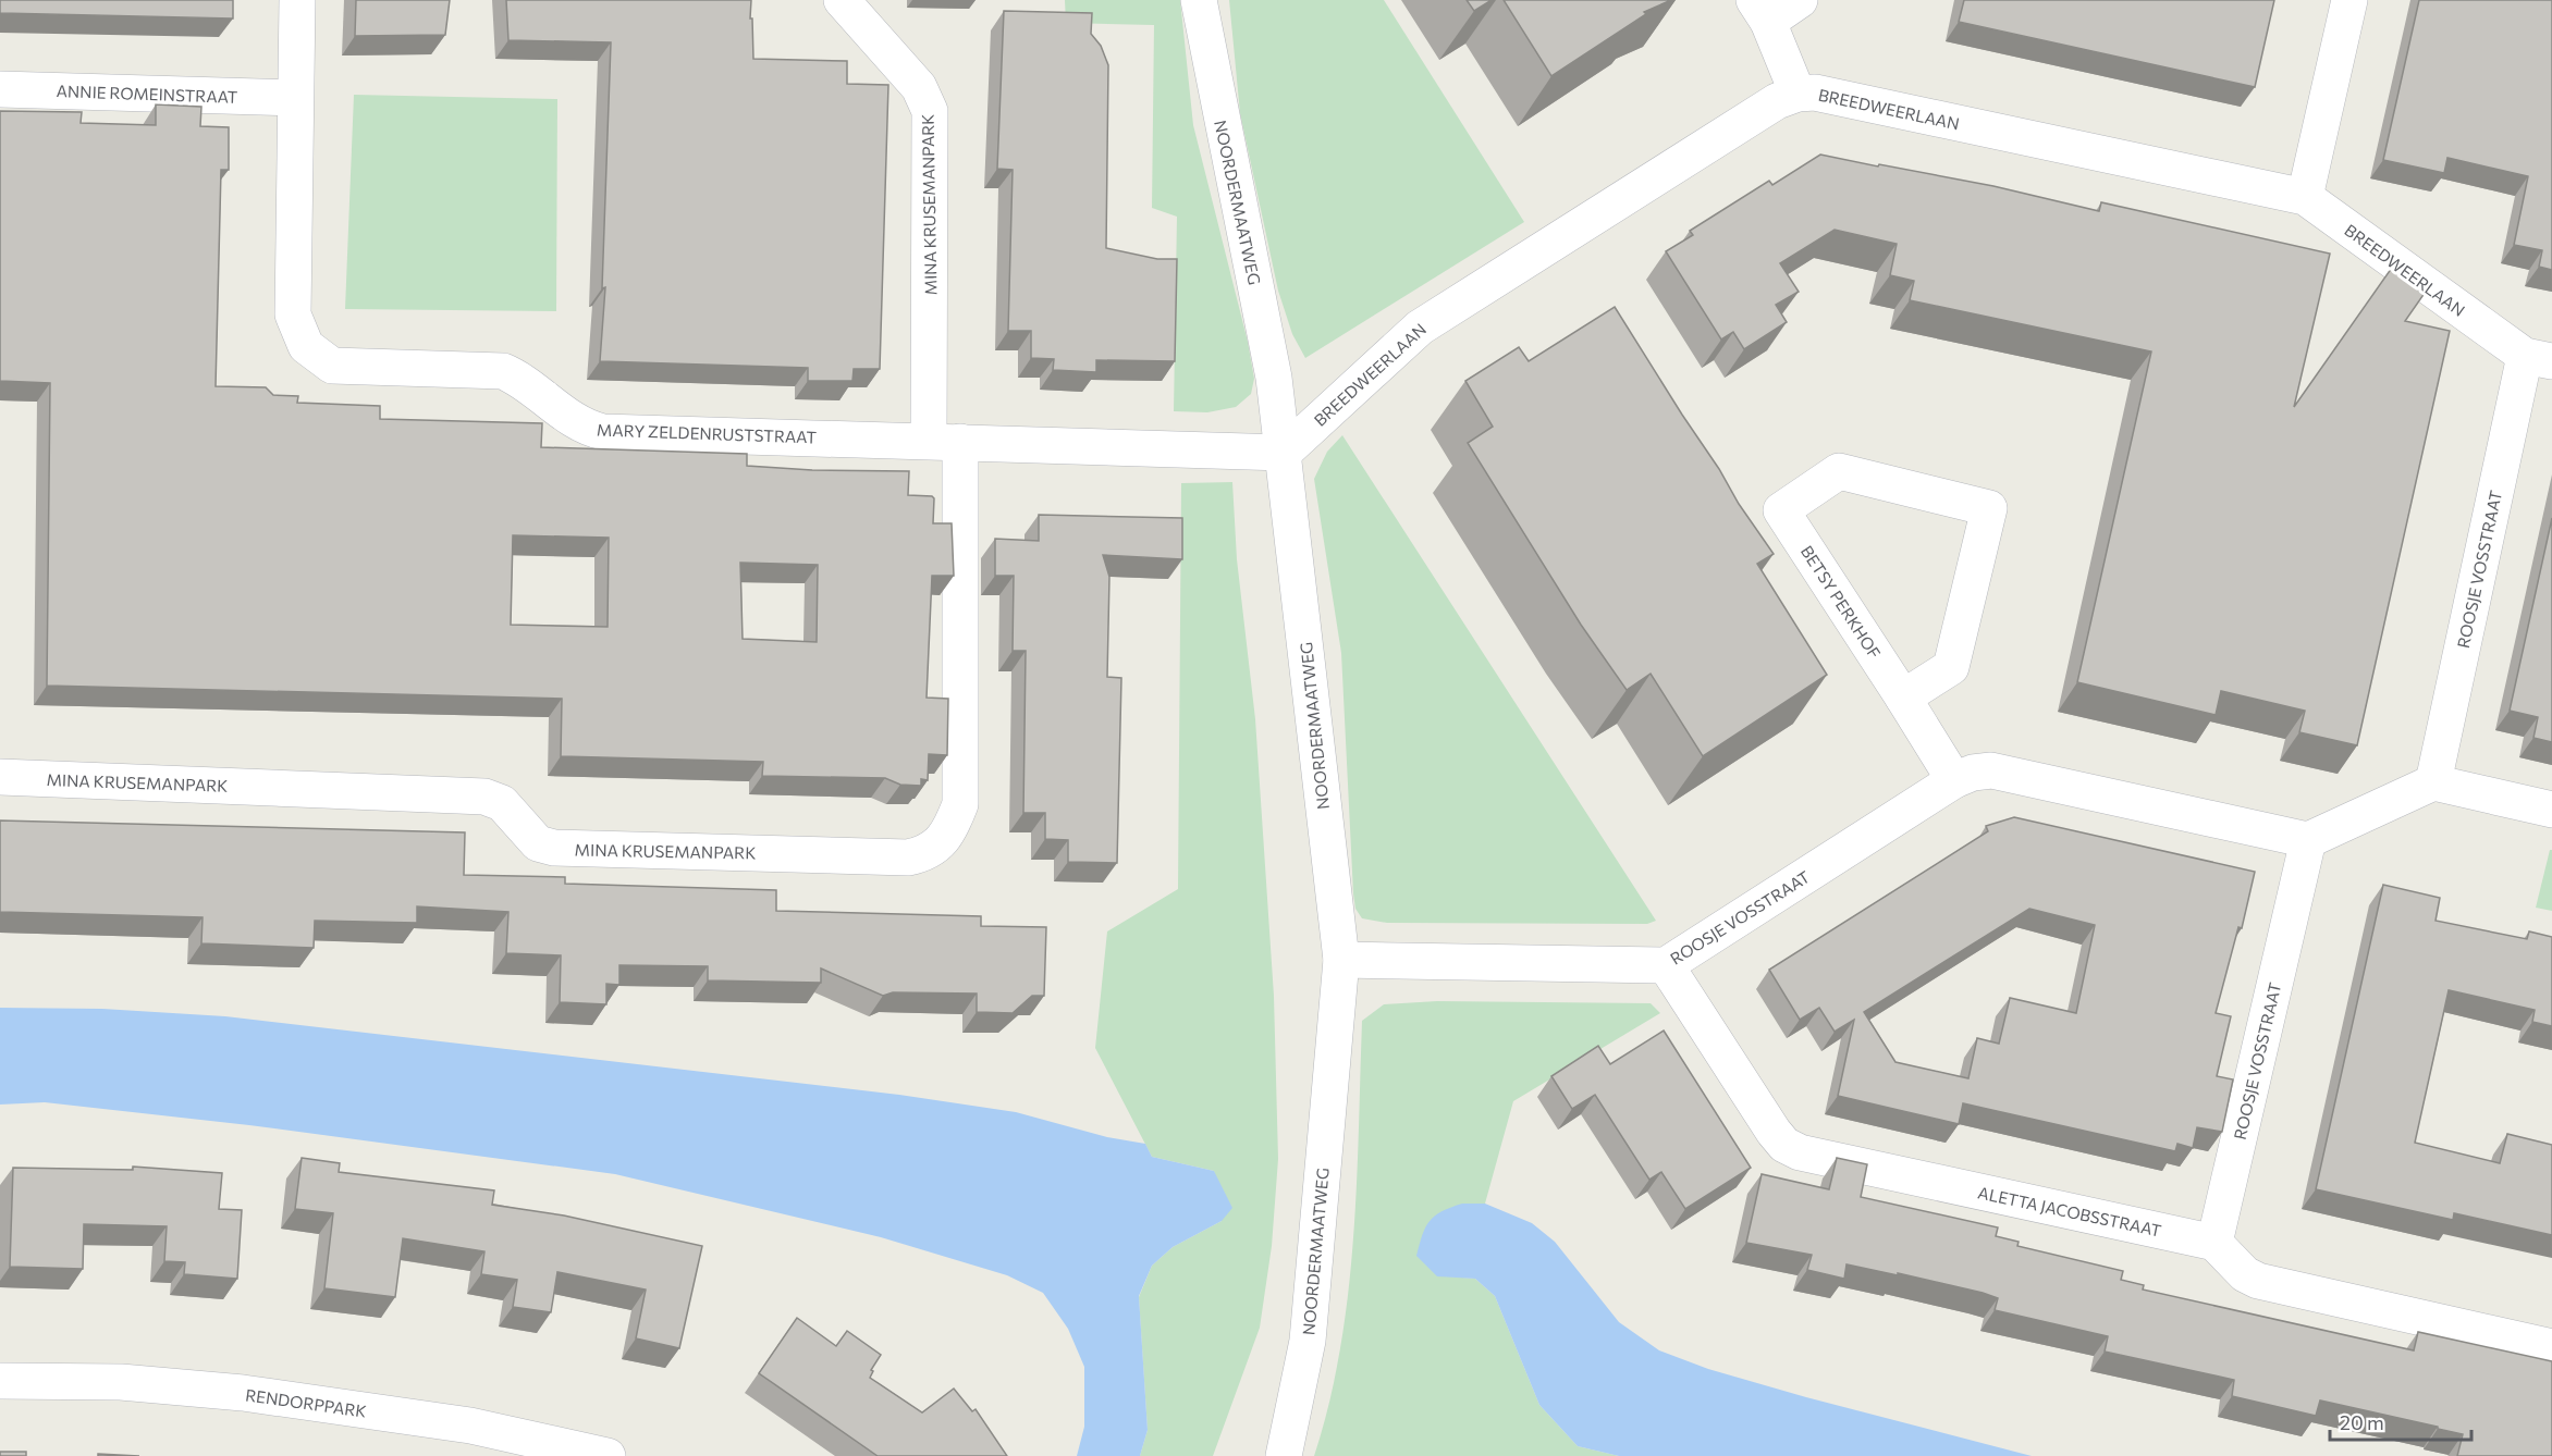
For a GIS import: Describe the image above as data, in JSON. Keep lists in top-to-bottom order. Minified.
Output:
{"streets":{"street":["ANNIE ROMEINSTRAAT","BREEDWEERLAAN","NOORDERMAATWEG","MINA KRUSEMANPARK","MARY ZELDENRUSTSTRAAT","ROOSJE VOSSTRAAT","BETSY PERKHOF","ALETTA JACOBSSTRAAT","RENDORPPARK"]},"crossings":[["ANNIE ROMEINSTRAAT","MARY ZELDENRUSTSTRAAT"],["BREEDWEERLAAN","NOORDERMAATWEG"],["BREEDWEERLAAN","MARY ZELDENRUSTSTRAAT"],["BREEDWEERLAAN","ROOSJE VOSSTRAAT"],["NOORDERMAATWEG","MARY ZELDENRUSTSTRAAT"],["NOORDERMAATWEG","ROOSJE VOSSTRAAT"],["MINA KRUSEMANPARK","MARY ZELDENRUSTSTRAAT"],["ROOSJE VOSSTRAAT","ALETTA JACOBSSTRAAT"]],"scale_bar":"20 m"}
